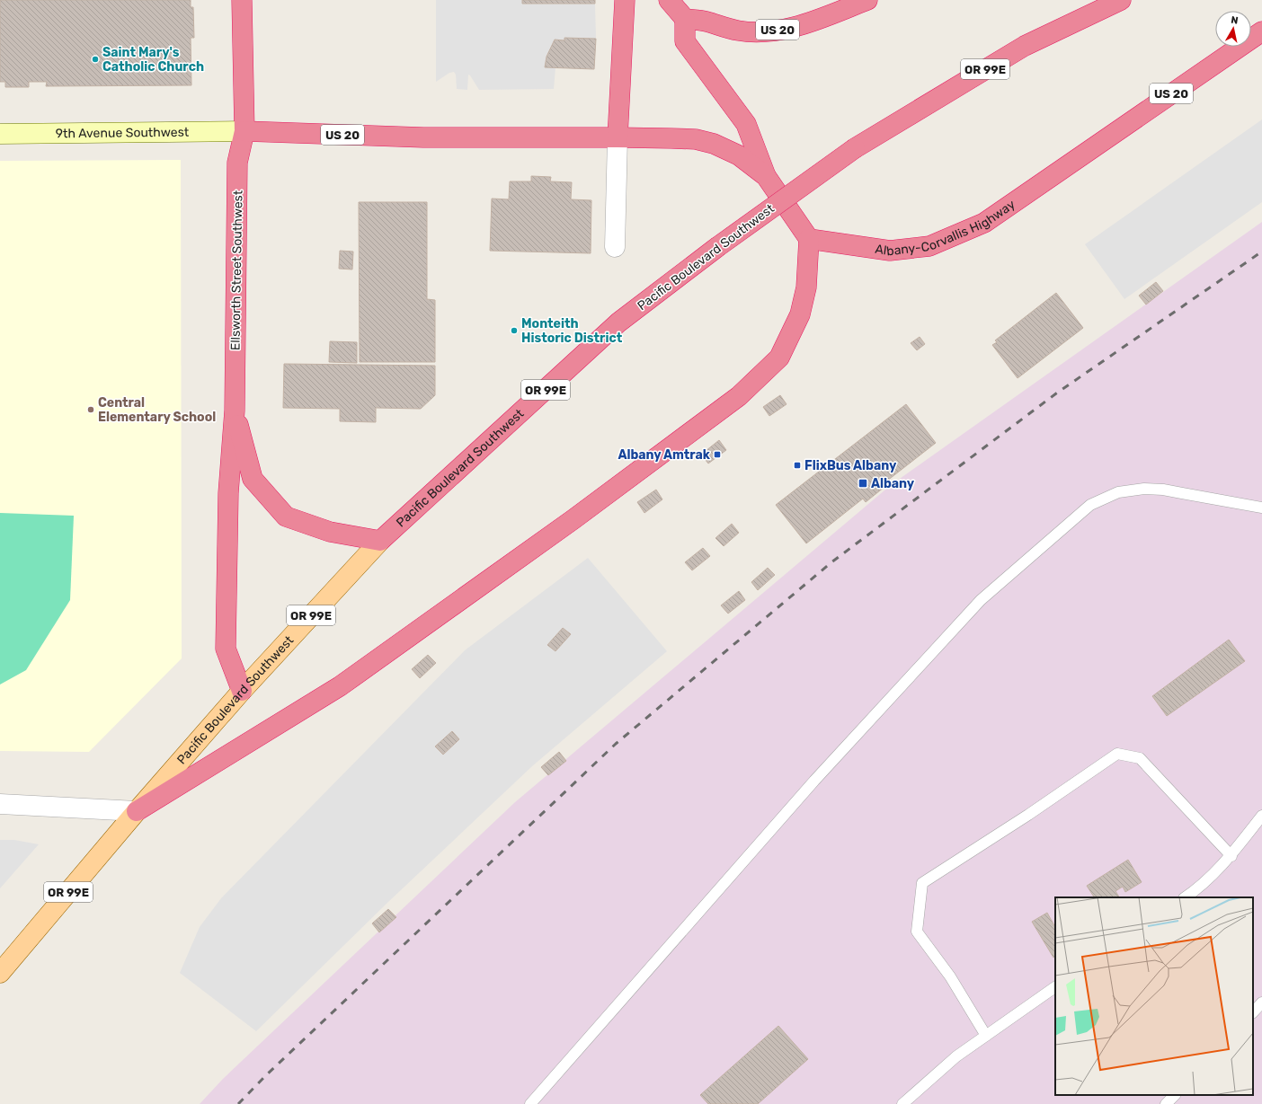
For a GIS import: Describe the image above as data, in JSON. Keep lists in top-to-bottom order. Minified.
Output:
{"streets":{"highway":["US 20","OR 99E","Albany-Corvallis Highway","Pacific Boulevard Southwest","Ellsworth Street Southwest"],"street":["9th Avenue Southwest"]},"crossings":[["US 20","9th Avenue Southwest"],["US 20","Albany-Corvallis Highway"],["US 20","Ellsworth Street Southwest"],["9th Avenue Southwest","Ellsworth Street Southwest"]],"places":{"other":["Saint Mary's Catholic Church","Monteith Historic District","Central Elementary School"],"transit":["Albany Amtrak","FlixBus Albany","Albany"]},"north":"top"}
